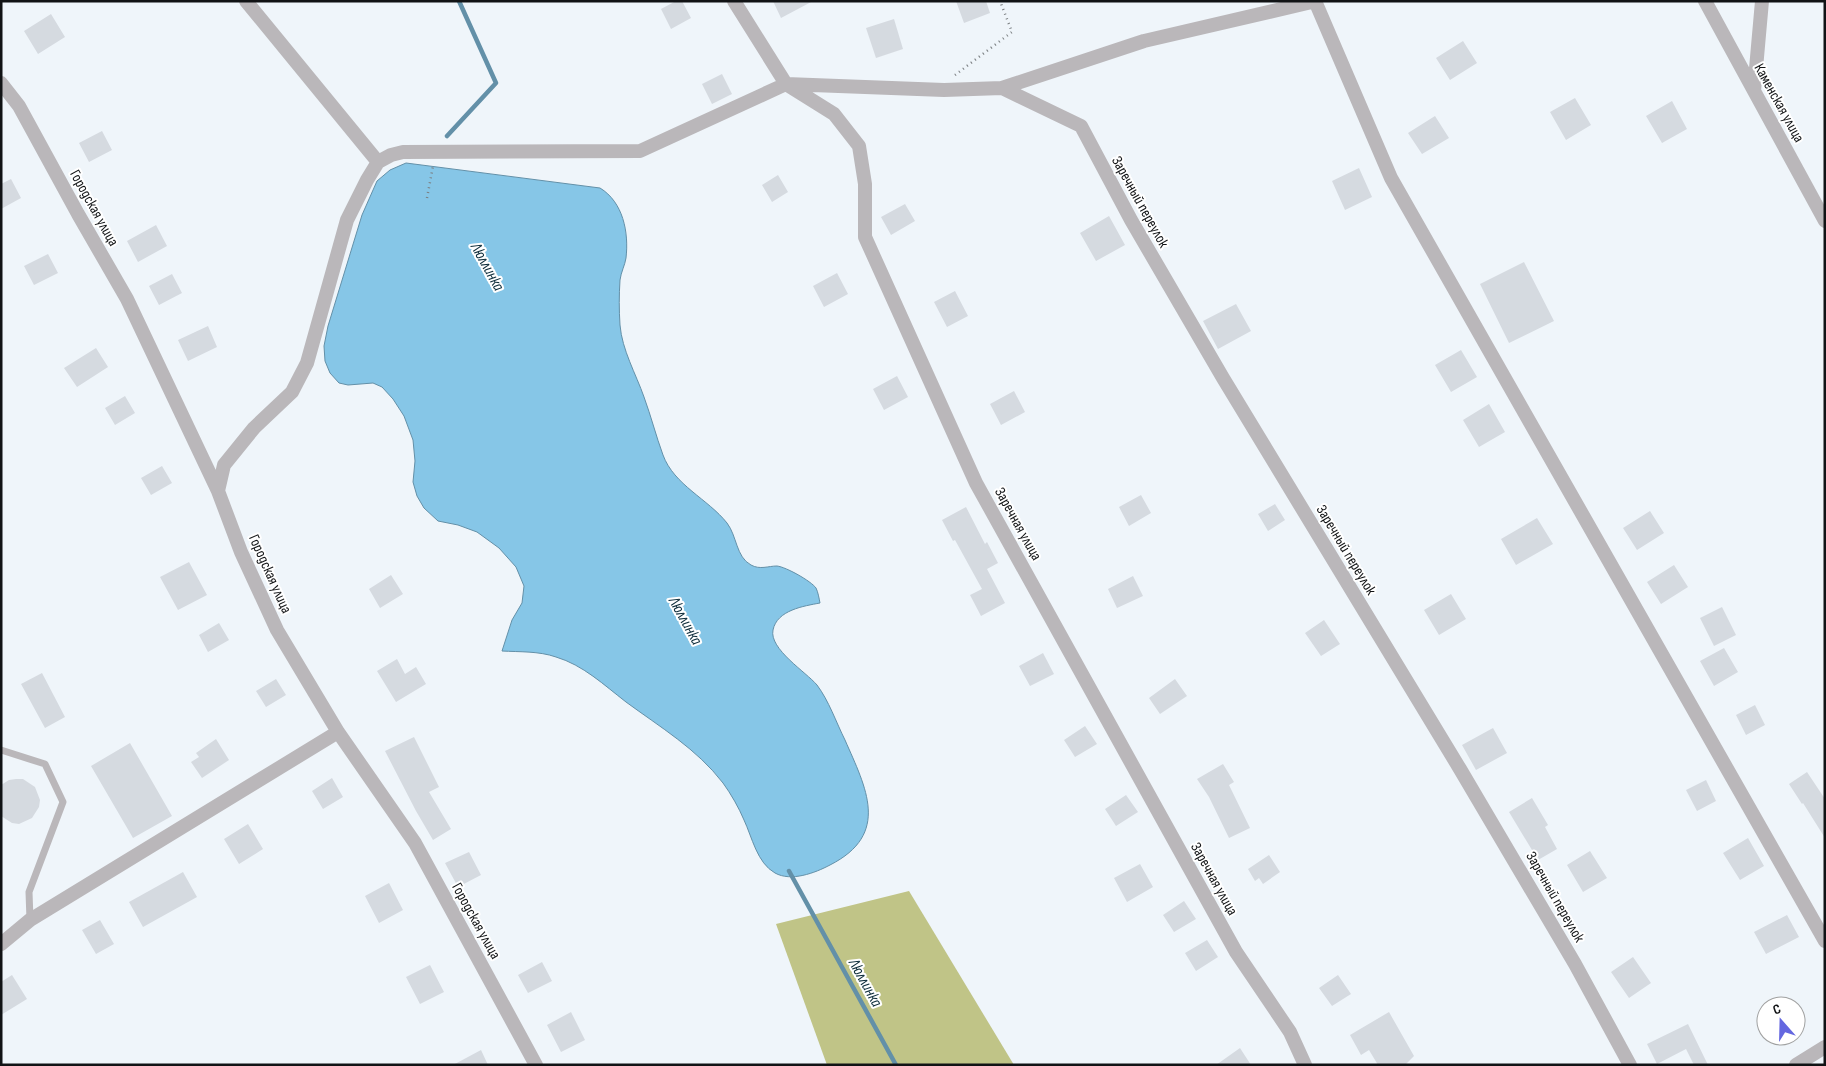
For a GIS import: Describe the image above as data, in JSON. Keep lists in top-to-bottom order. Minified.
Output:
{"streets":{"street":["Каменская улица","Заречный переулок","Городская улица","Заречная улица"]},"water":["Люллинка"],"north":"top"}
